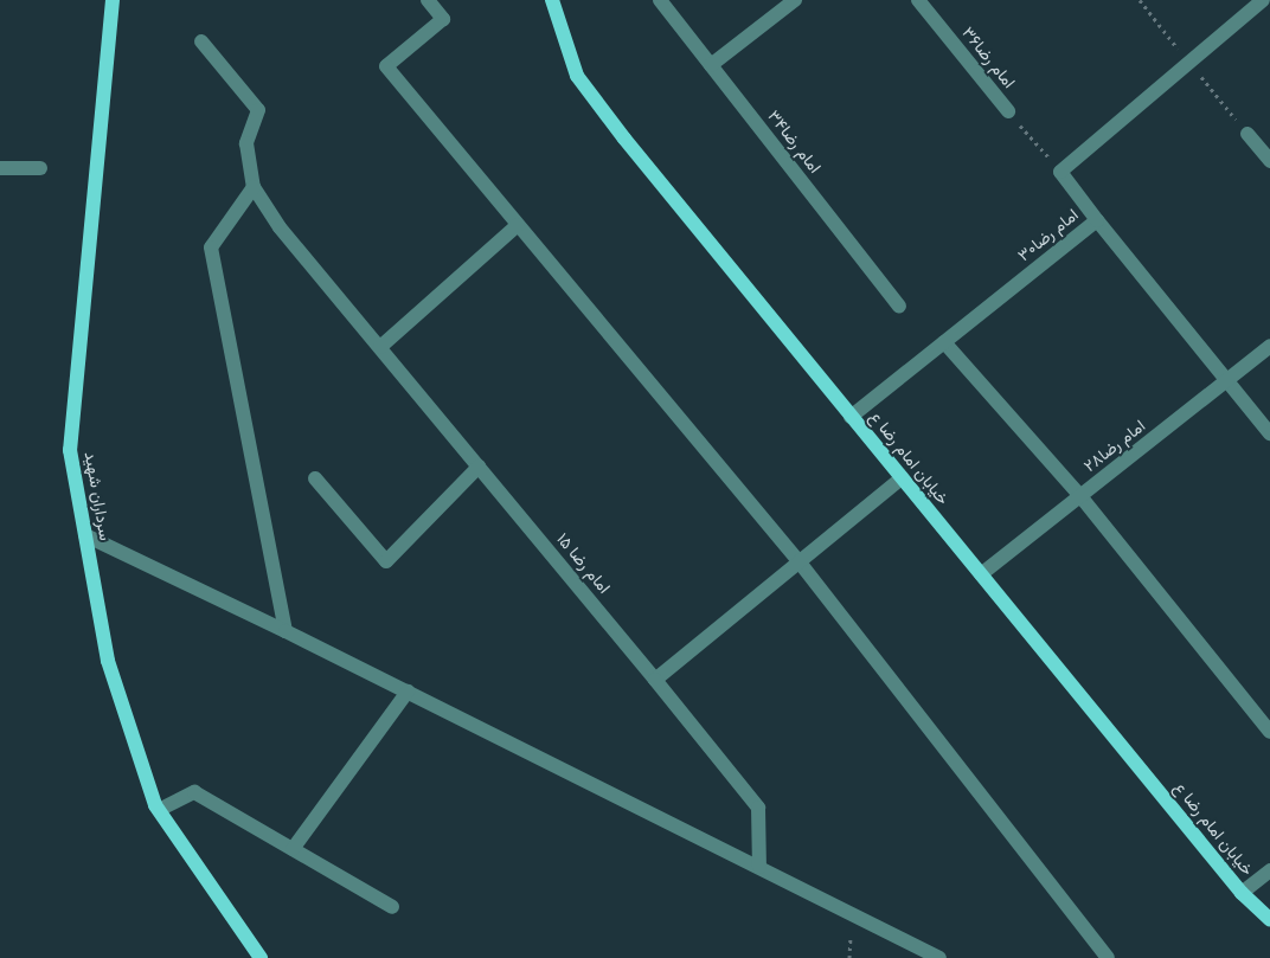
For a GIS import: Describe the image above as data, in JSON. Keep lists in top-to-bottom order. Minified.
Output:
{"streets":{"main road":["خیابان امام رضا ع","سرداران شهید"],"street":["امام رضا۳۶","امام رضا۳۴","امام رضا۳۰","امام رضا۲۸","۱۵ امام رضا"]},"crossings":[["امام رضا۳۰","خیابان امام رضا ع"],["امام رضا۲۸","خیابان امام رضا ع"]]}
